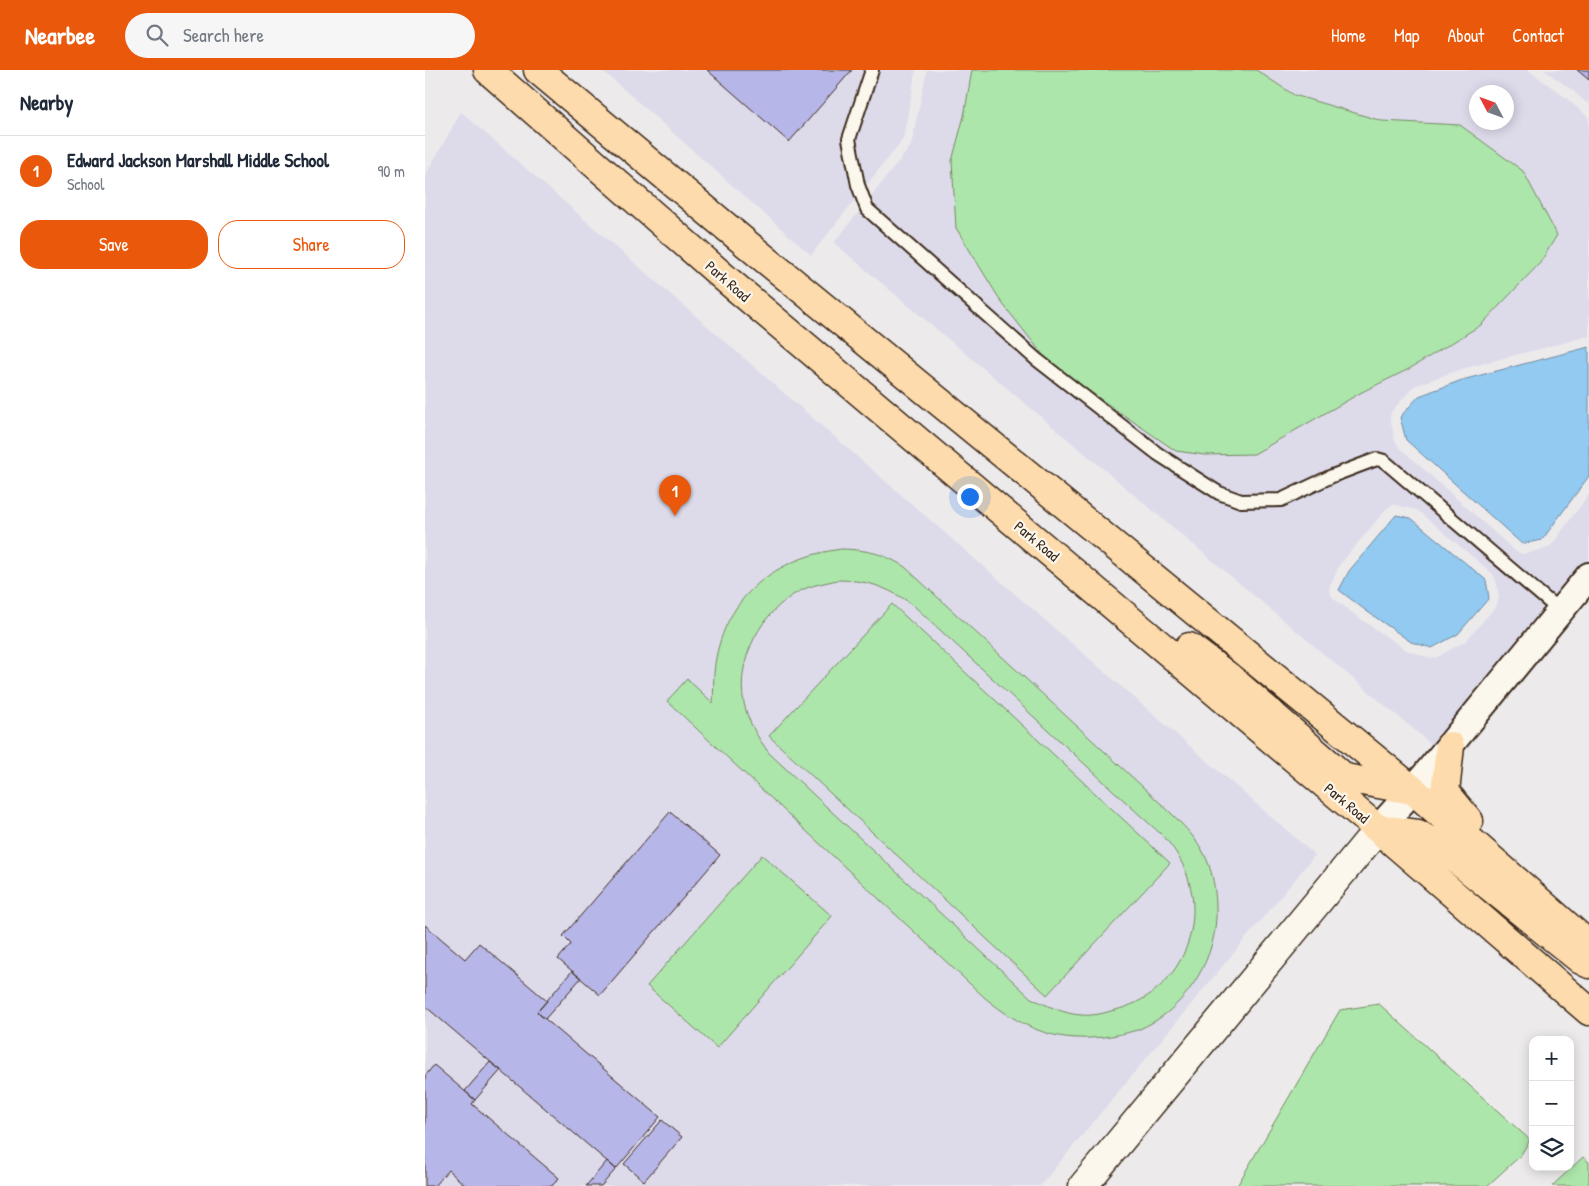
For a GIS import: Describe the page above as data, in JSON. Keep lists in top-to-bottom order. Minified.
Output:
{"streets":{"main road":["Park Road"]},"north":"top left","page":{"header":"Nearbee","search":"Search here","nav":["Home","Map","About","Contact"],"heading":"Nearby","list":[{"mark":"1","name":"Edward Jackson Marshall Middle School","note":"School","value":"90 m"}],"buttons":["Save","Share"],"pins":"1","map_buttons":["+","−"]}}
